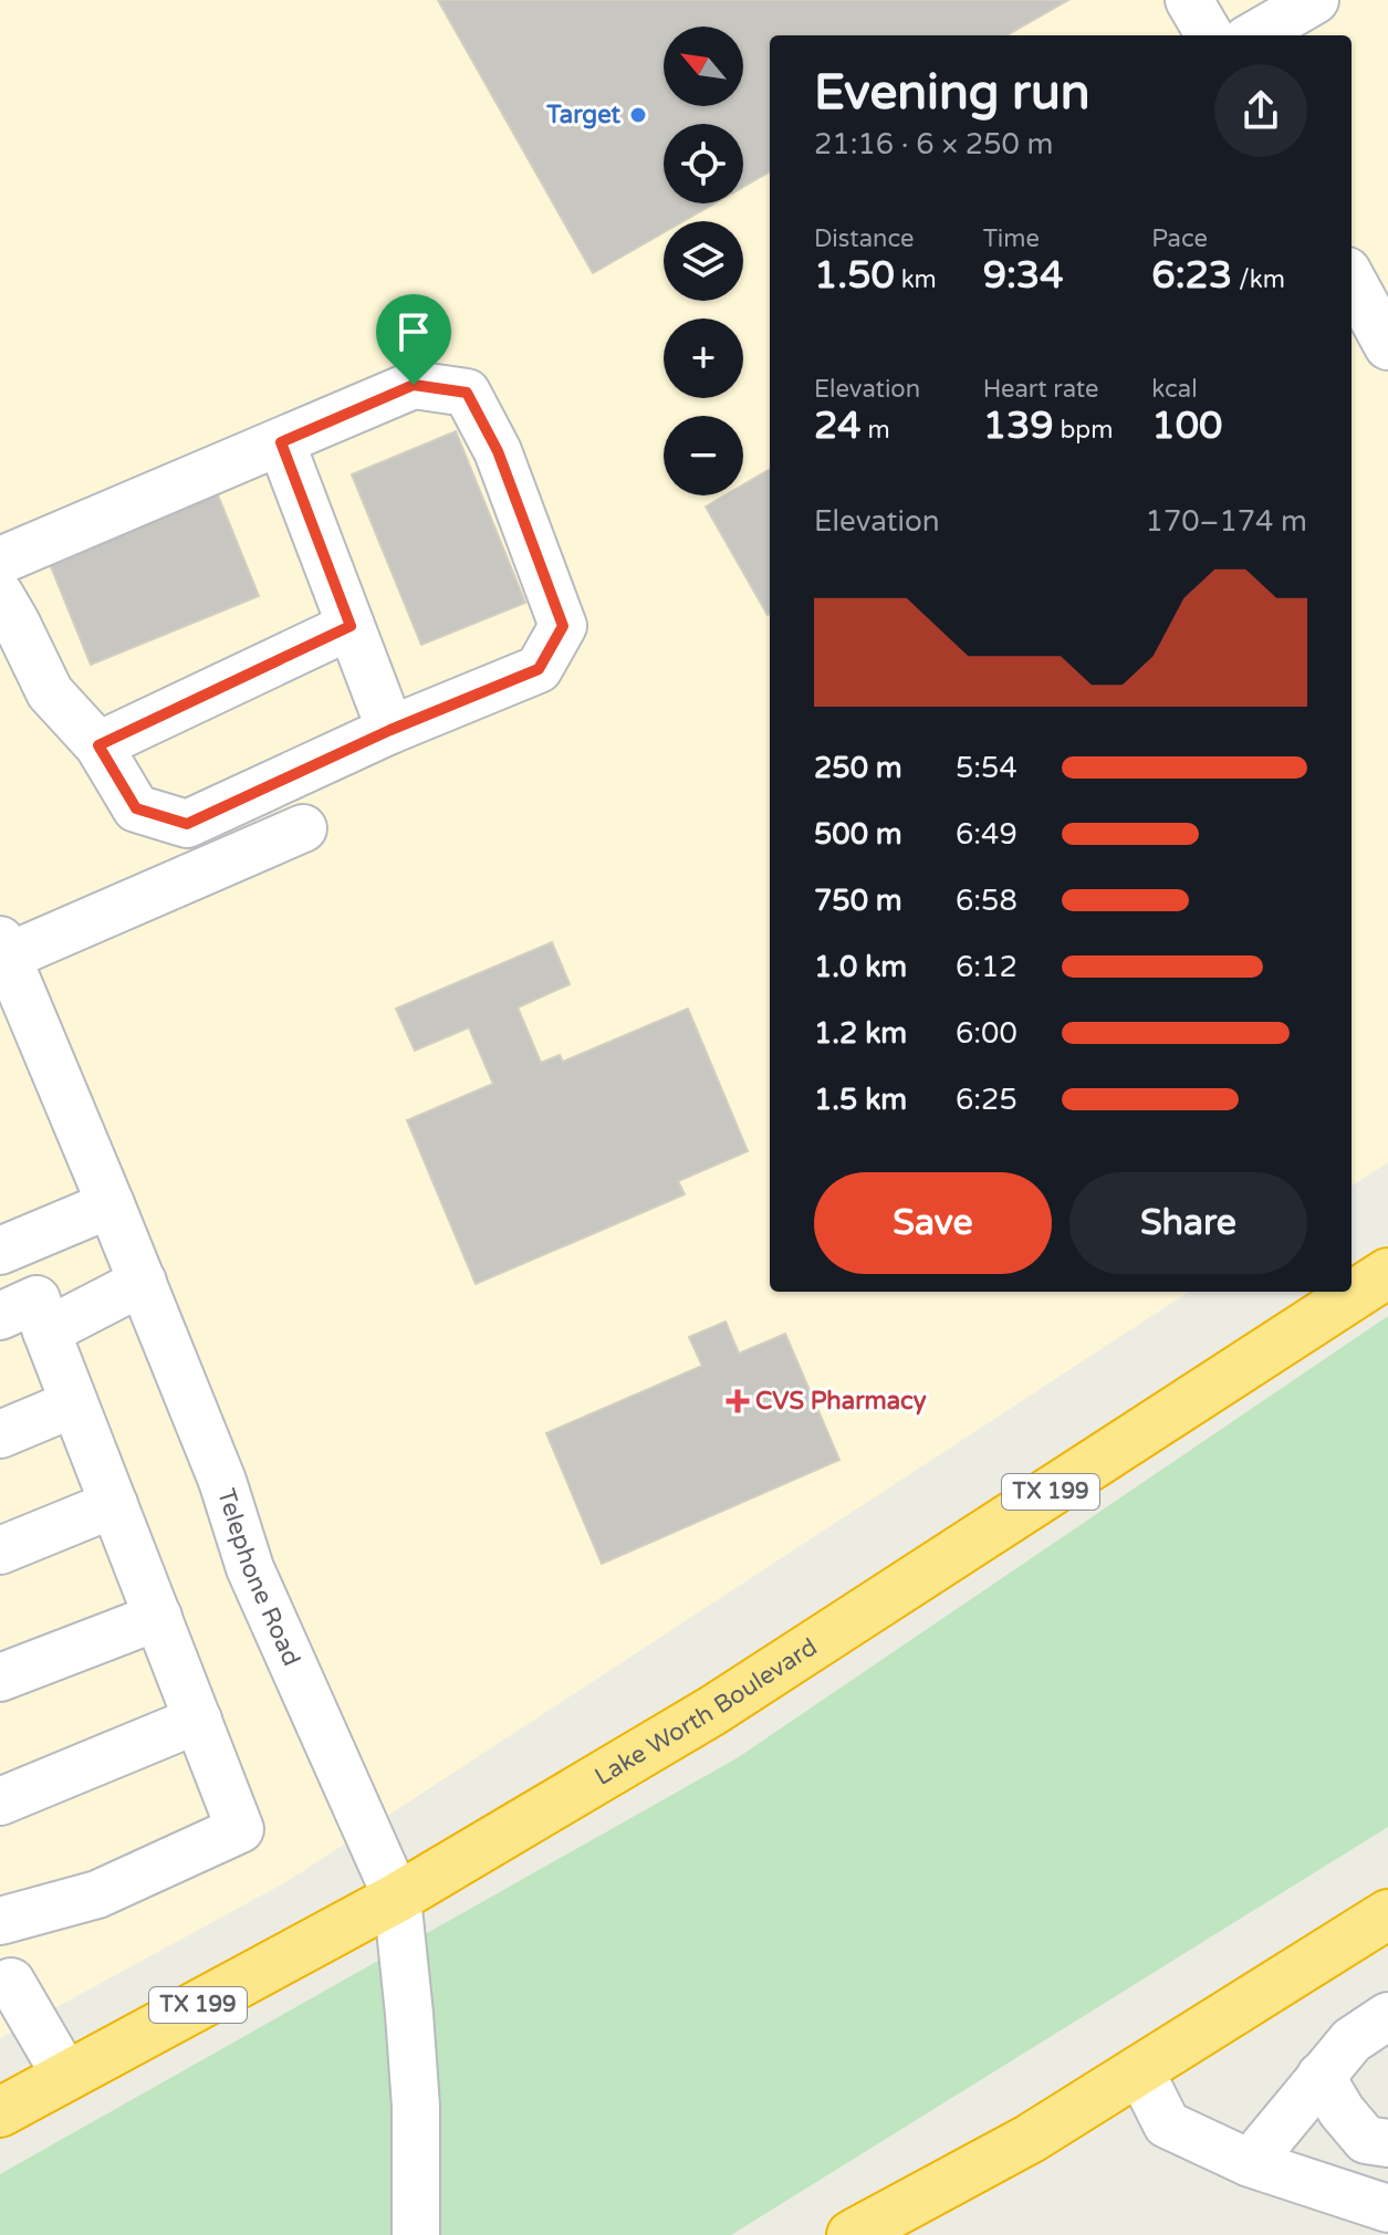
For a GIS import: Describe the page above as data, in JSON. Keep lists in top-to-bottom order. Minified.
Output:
{"streets":{"highway":["TX 199","Lake Worth Boulevard"],"street":["Telephone Road"]},"crossings":[["Telephone Road","Lake Worth Boulevard"]],"places":{"other":["Target"],"health":["CVS Pharmacy"]},"north":"top left","page":{"map_buttons":["+","−"],"heading":["Evening run","21:16 · 6 × 250 m"],"stats":[["Distance","1.50 km"],["Time","9:34"],["Pace","6:23 /km"],["Elevation","24 m"],["Heart rate","139 bpm"],["kcal","100"]],"chart":["Elevation","170–174 m"],"list":[{"name":"250 m","note":"5:54"},{"name":"500 m","note":"6:49"},{"name":"750 m","note":"6:58"},{"name":"1.0 km","note":"6:12"},{"name":"1.2 km","note":"6:00"},{"name":"1.5 km","note":"6:25"}],"buttons":["Save","Share"]}}
